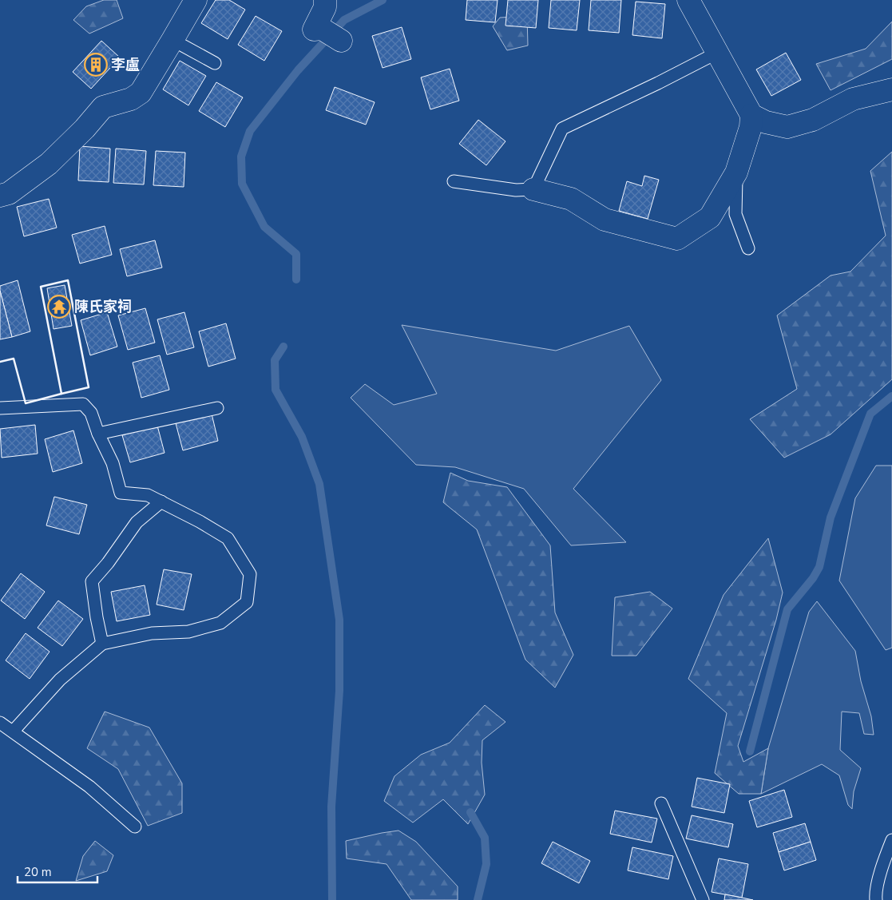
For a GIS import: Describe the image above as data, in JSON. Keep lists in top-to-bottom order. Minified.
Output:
{"places":{"building":["李盧"],"temple":["陳氏家祠"]},"scale_bar":"20 m"}
